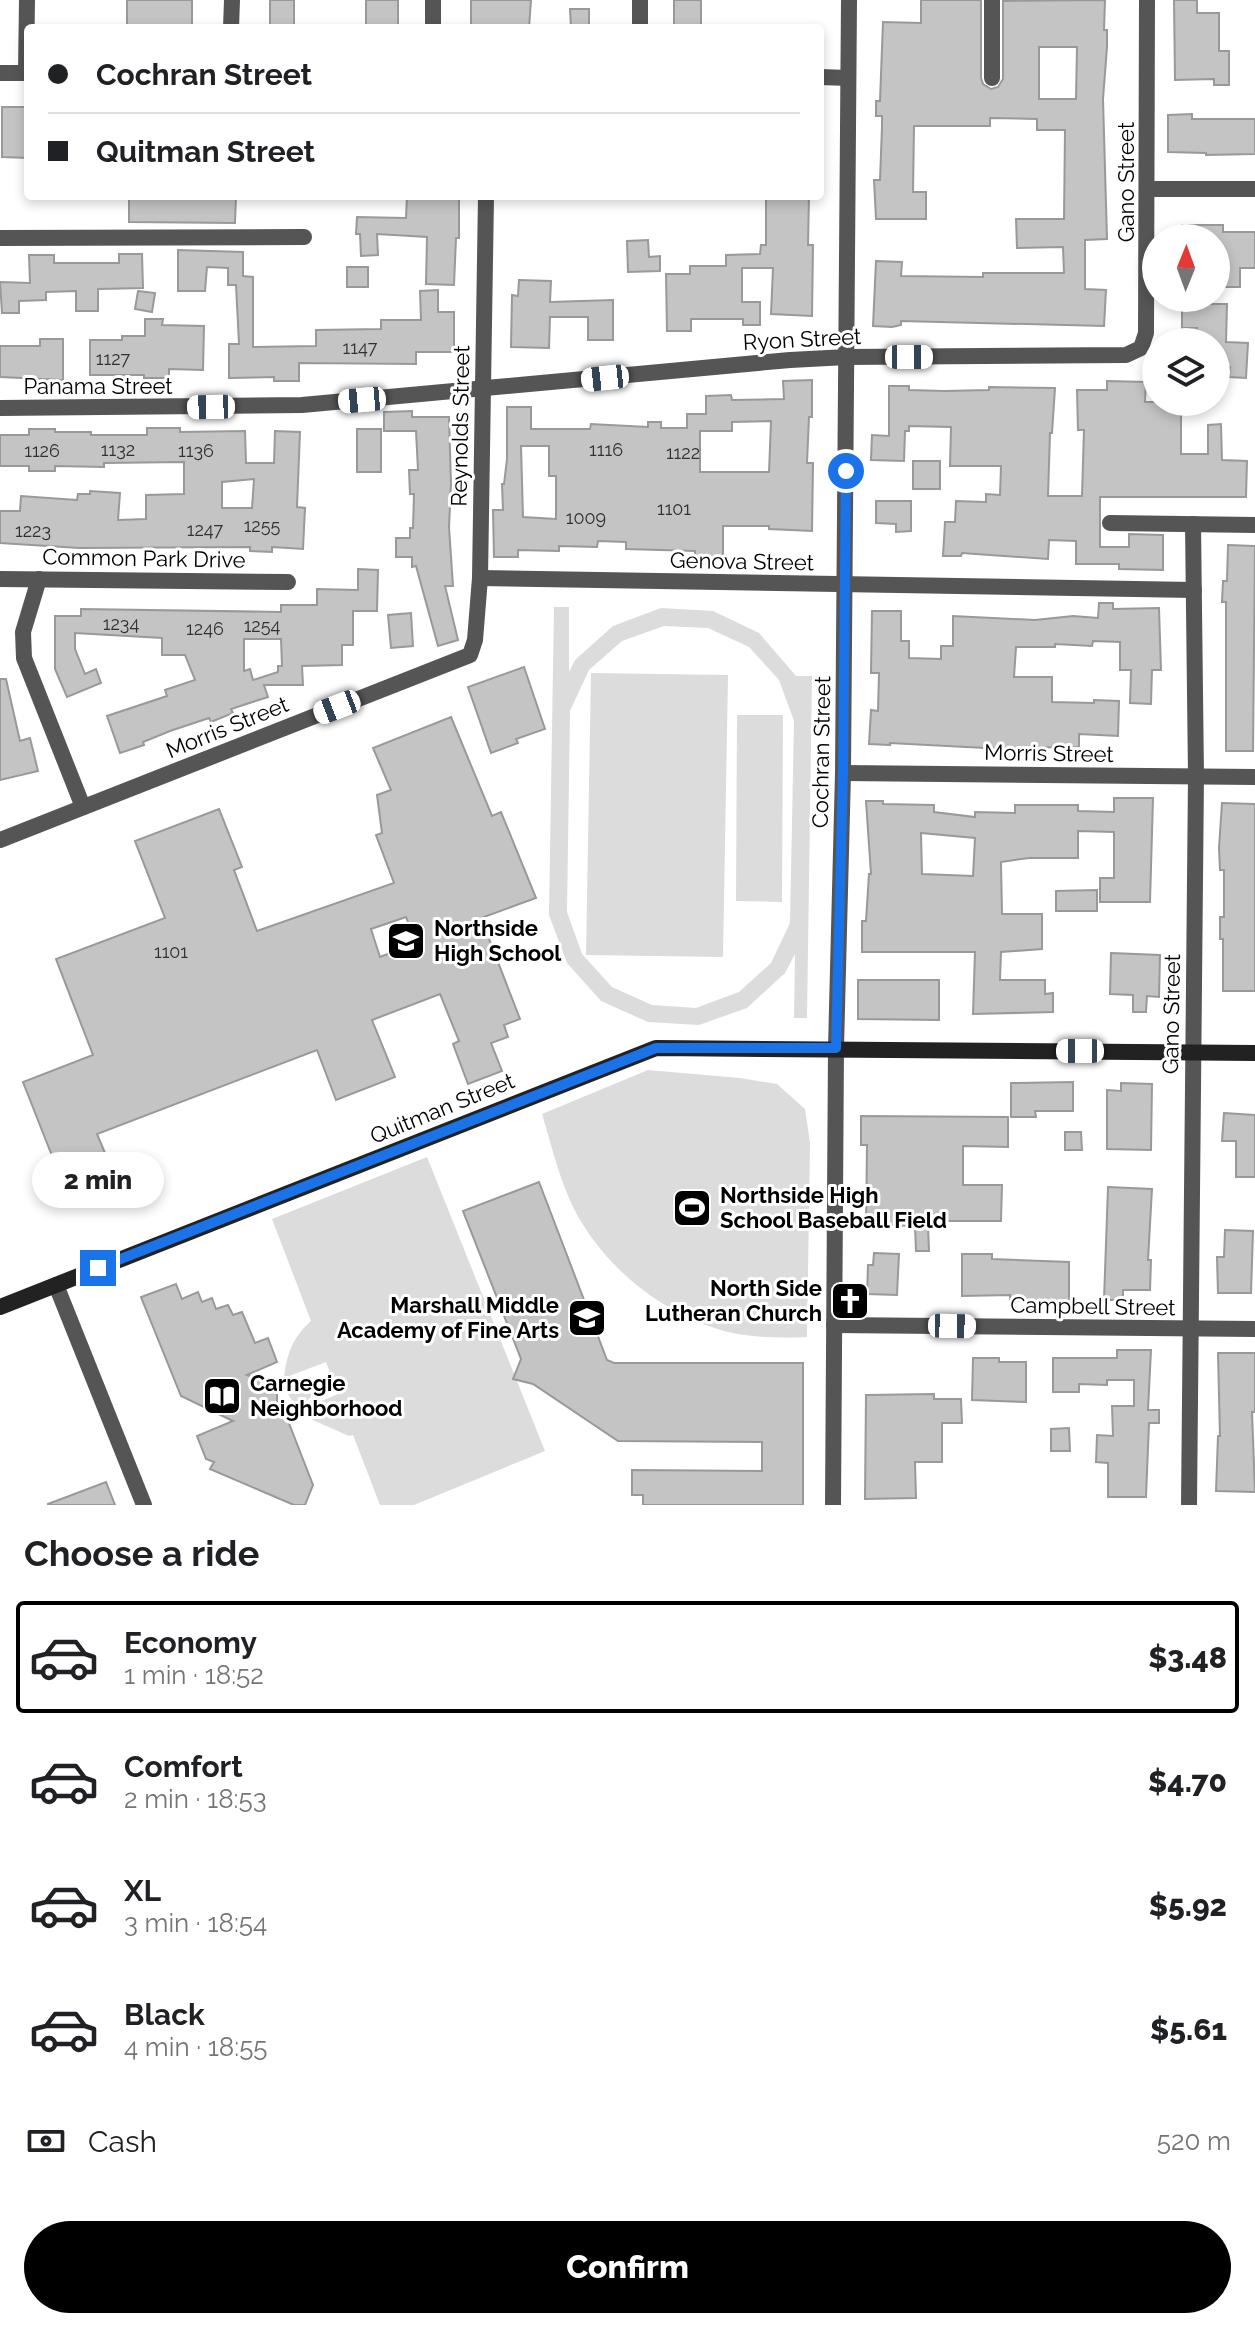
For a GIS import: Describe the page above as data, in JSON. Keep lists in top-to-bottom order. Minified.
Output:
{"streets":{"main road":["Quitman Street"],"street":["Gano Street","Ryon Street","Panama Street","Reynolds Street","Common Park Drive","Genova Street","Morris Street","Cochran Street","Campbell Street"]},"crossings":[["Gano Street","Ryon Street"],["Gano Street","Genova Street"],["Gano Street","Morris Street"],["Gano Street","Quitman Street"],["Gano Street","Campbell Street"],["Ryon Street","Panama Street"],["Ryon Street","Reynolds Street"],["Ryon Street","Cochran Street"],["Panama Street","Reynolds Street"],["Reynolds Street","Genova Street"],["Reynolds Street","Morris Street"],["Genova Street","Cochran Street"],["Morris Street","Cochran Street"],["Cochran Street","Quitman Street"],["Cochran Street","Campbell Street"]],"places":{"school or university":["Northside High School","Marshall Middle Academy of Fine Arts"],"sports":["Northside High School Baseball Field"],"church":["North Side Lutheran Church"],"library":["Carnegie Neighborhood"]},"house_numbers":["1147","1127","1132","1116","1126","1136","1122","1101","1009","1255","1247","1223","1234","1254","1246","1101"],"north":"top","page":{"banner":["Cochran Street","Quitman Street"],"bubble":"2 min","heading":"Choose a ride","list":[{"name":"Economy","note":"1 min · 18:52","value":"$3.48"},{"name":"Comfort","note":"2 min · 18:53","value":"$4.70"},{"name":"XL","note":"3 min · 18:54","value":"$5.92"},{"name":"Black","note":"4 min · 18:55","value":"$5.61"}],"pay":["Cash","520 m"],"buttons":"Confirm"}}
